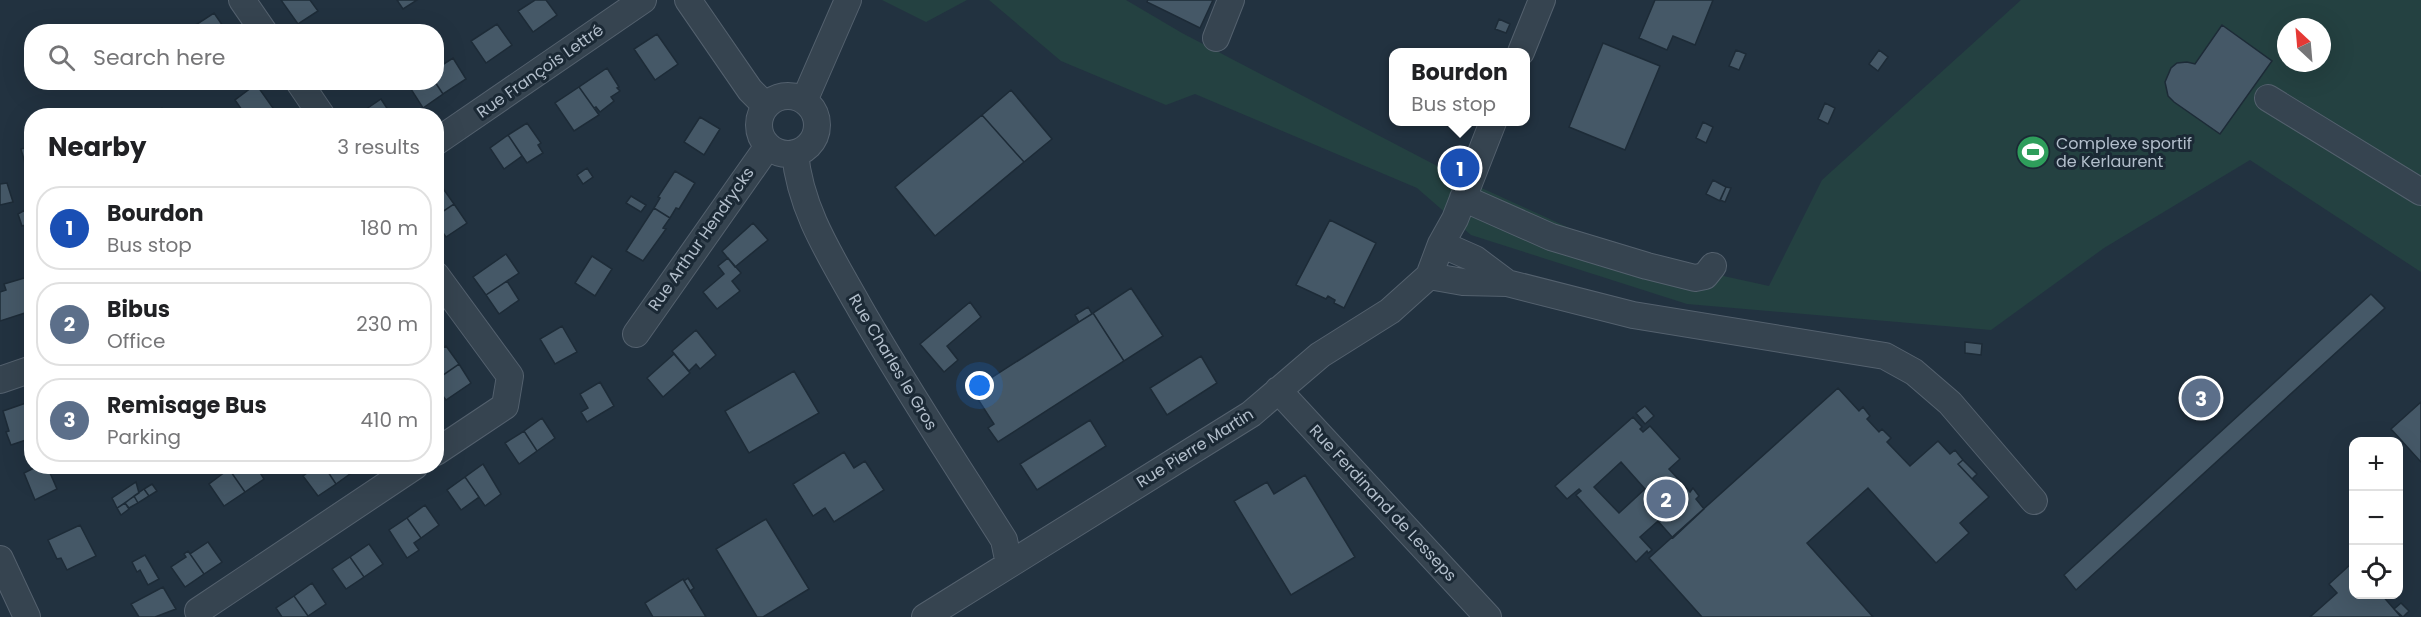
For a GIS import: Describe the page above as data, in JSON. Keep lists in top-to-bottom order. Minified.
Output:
{"streets":{"street":["Rue François Lettré","Rue Arthur Hendrycks","Rue Charles le Gros","Rue Pierre Martin","Rue Ferdinand de Lesseps"]},"crossings":[["Rue Arthur Hendrycks","Rue Charles le Gros"],["Rue Charles le Gros","Rue Pierre Martin"],["Rue Pierre Martin","Rue Ferdinand de Lesseps"]],"places":{"sports":["Complexe sportif de Kerlaurent"]},"north":"top left","page":{"search":"Search here","popup":["Bourdon","Bus stop"],"heading":["Nearby","3 results"],"pins":["1","3","2"],"list":[{"mark":"1","name":"Bourdon","note":"Bus stop","value":"180 m"},{"mark":"2","name":"Bibus","note":"Office","value":"230 m"},{"mark":"3","name":"Remisage Bus","note":"Parking","value":"410 m"}],"map_buttons":["+","−"]}}
